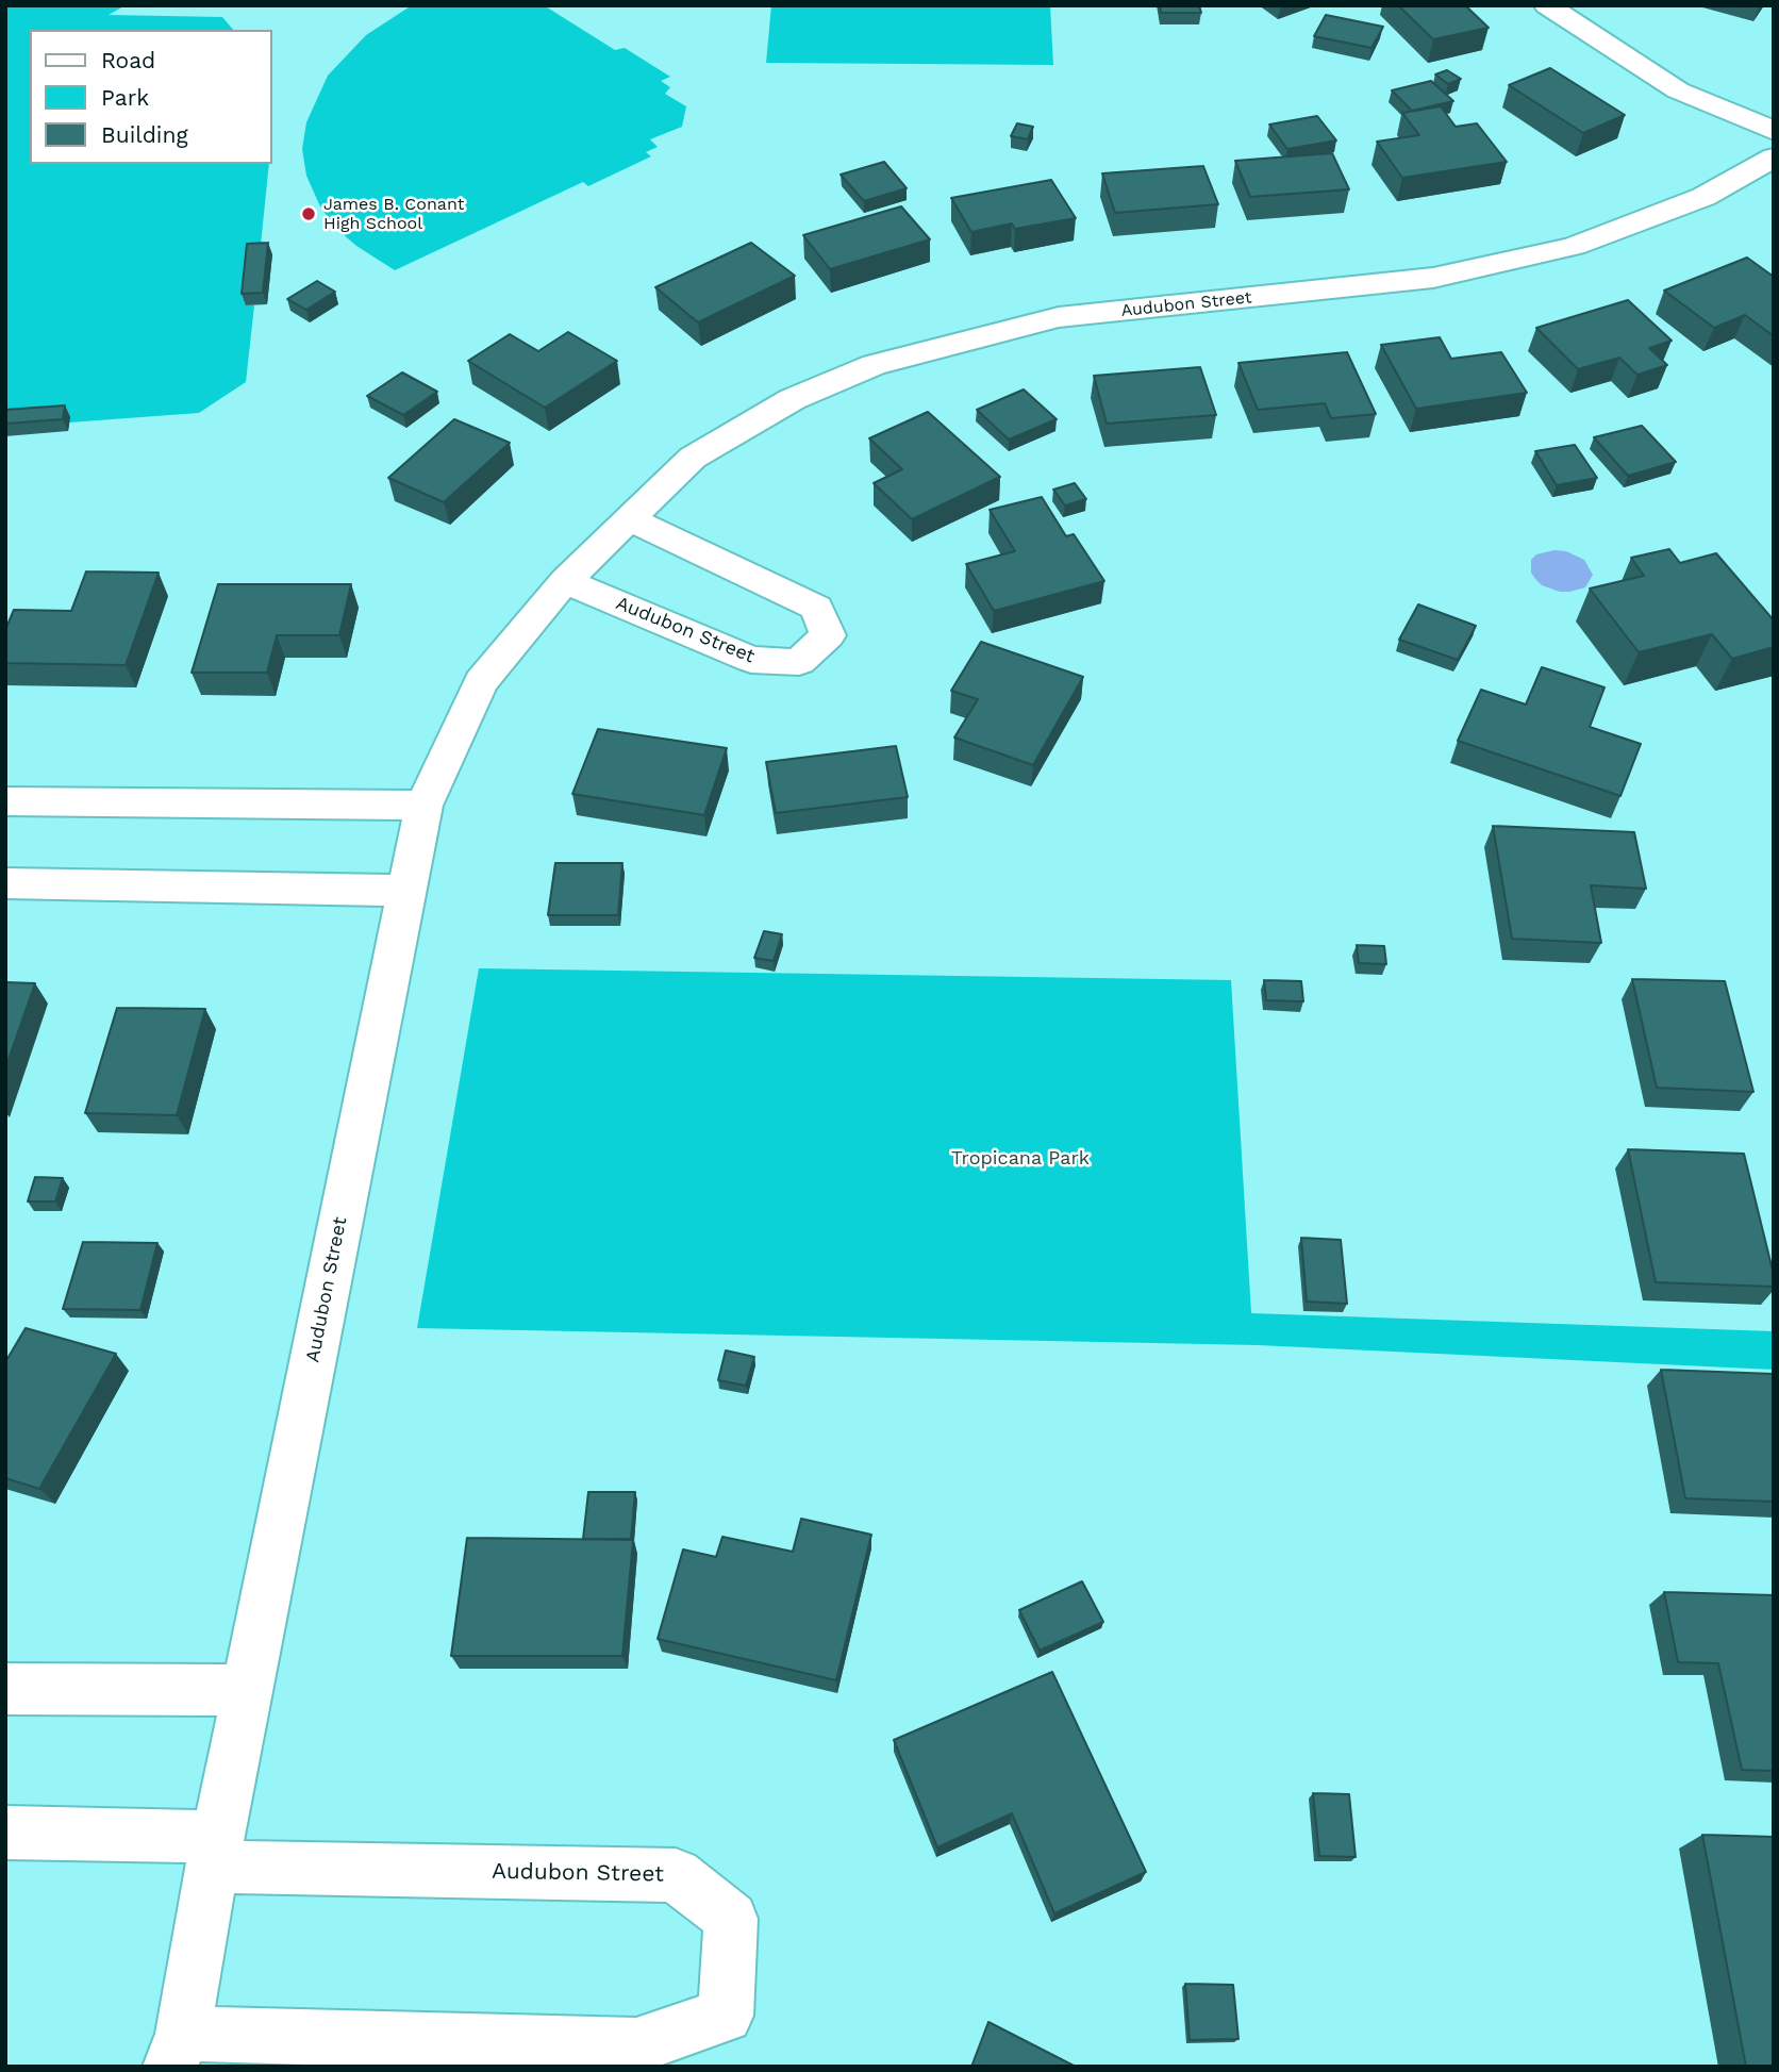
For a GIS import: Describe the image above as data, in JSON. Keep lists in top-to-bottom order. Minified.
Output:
{"streets":{"street":["Audubon Street"]},"parks":["Tropicana Park"],"places":["James B. Conant High School"],"legend":["Road","Park","Building"]}
